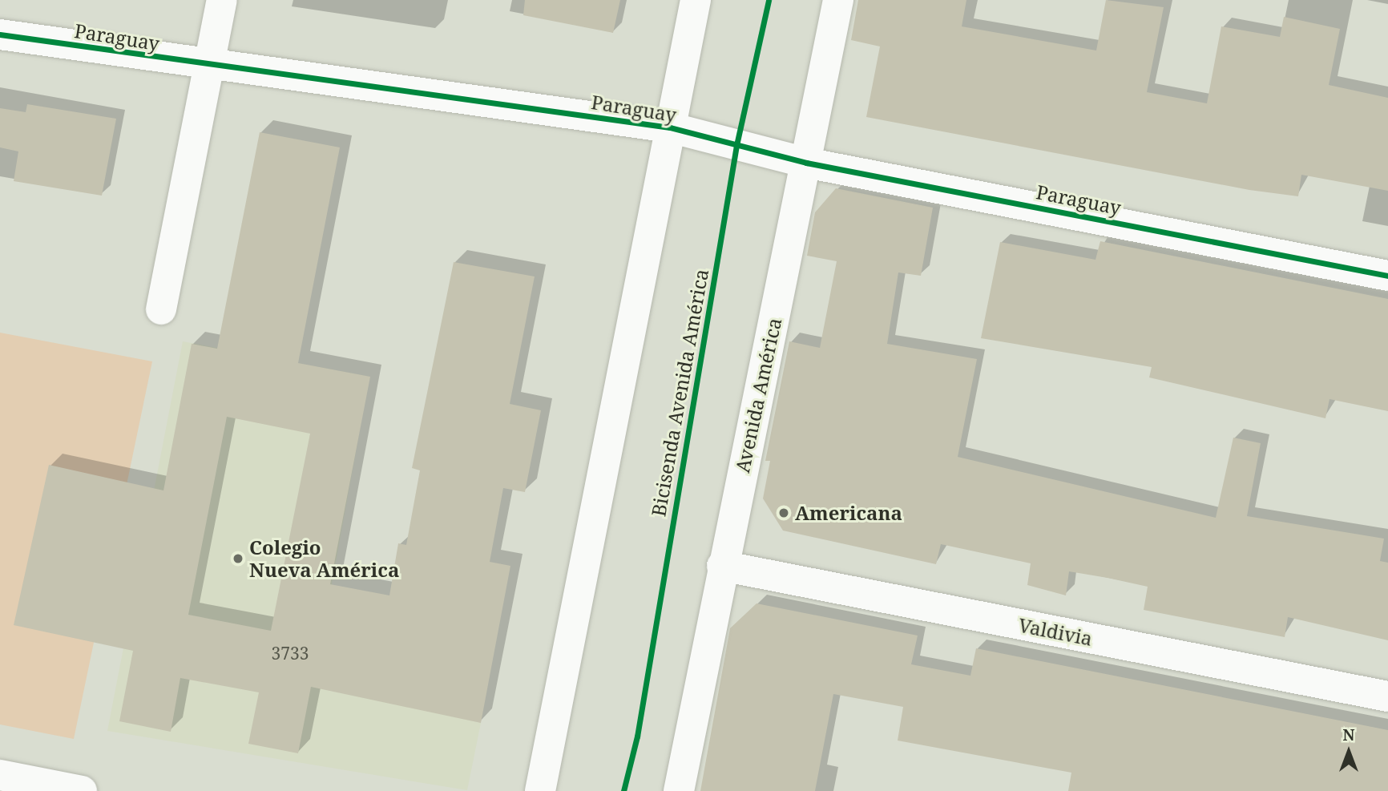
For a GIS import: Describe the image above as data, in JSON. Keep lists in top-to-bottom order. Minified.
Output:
{"streets":{"street":["Paraguay","Avenida América","Valdivia"],"cycle path":["Bicisenda Avenida América"]},"crossings":[["Paraguay","Avenida América"],["Avenida América","Valdivia"]],"places":["Americana","Colegio Nueva América"],"house_numbers":["3733"],"north":"top"}
